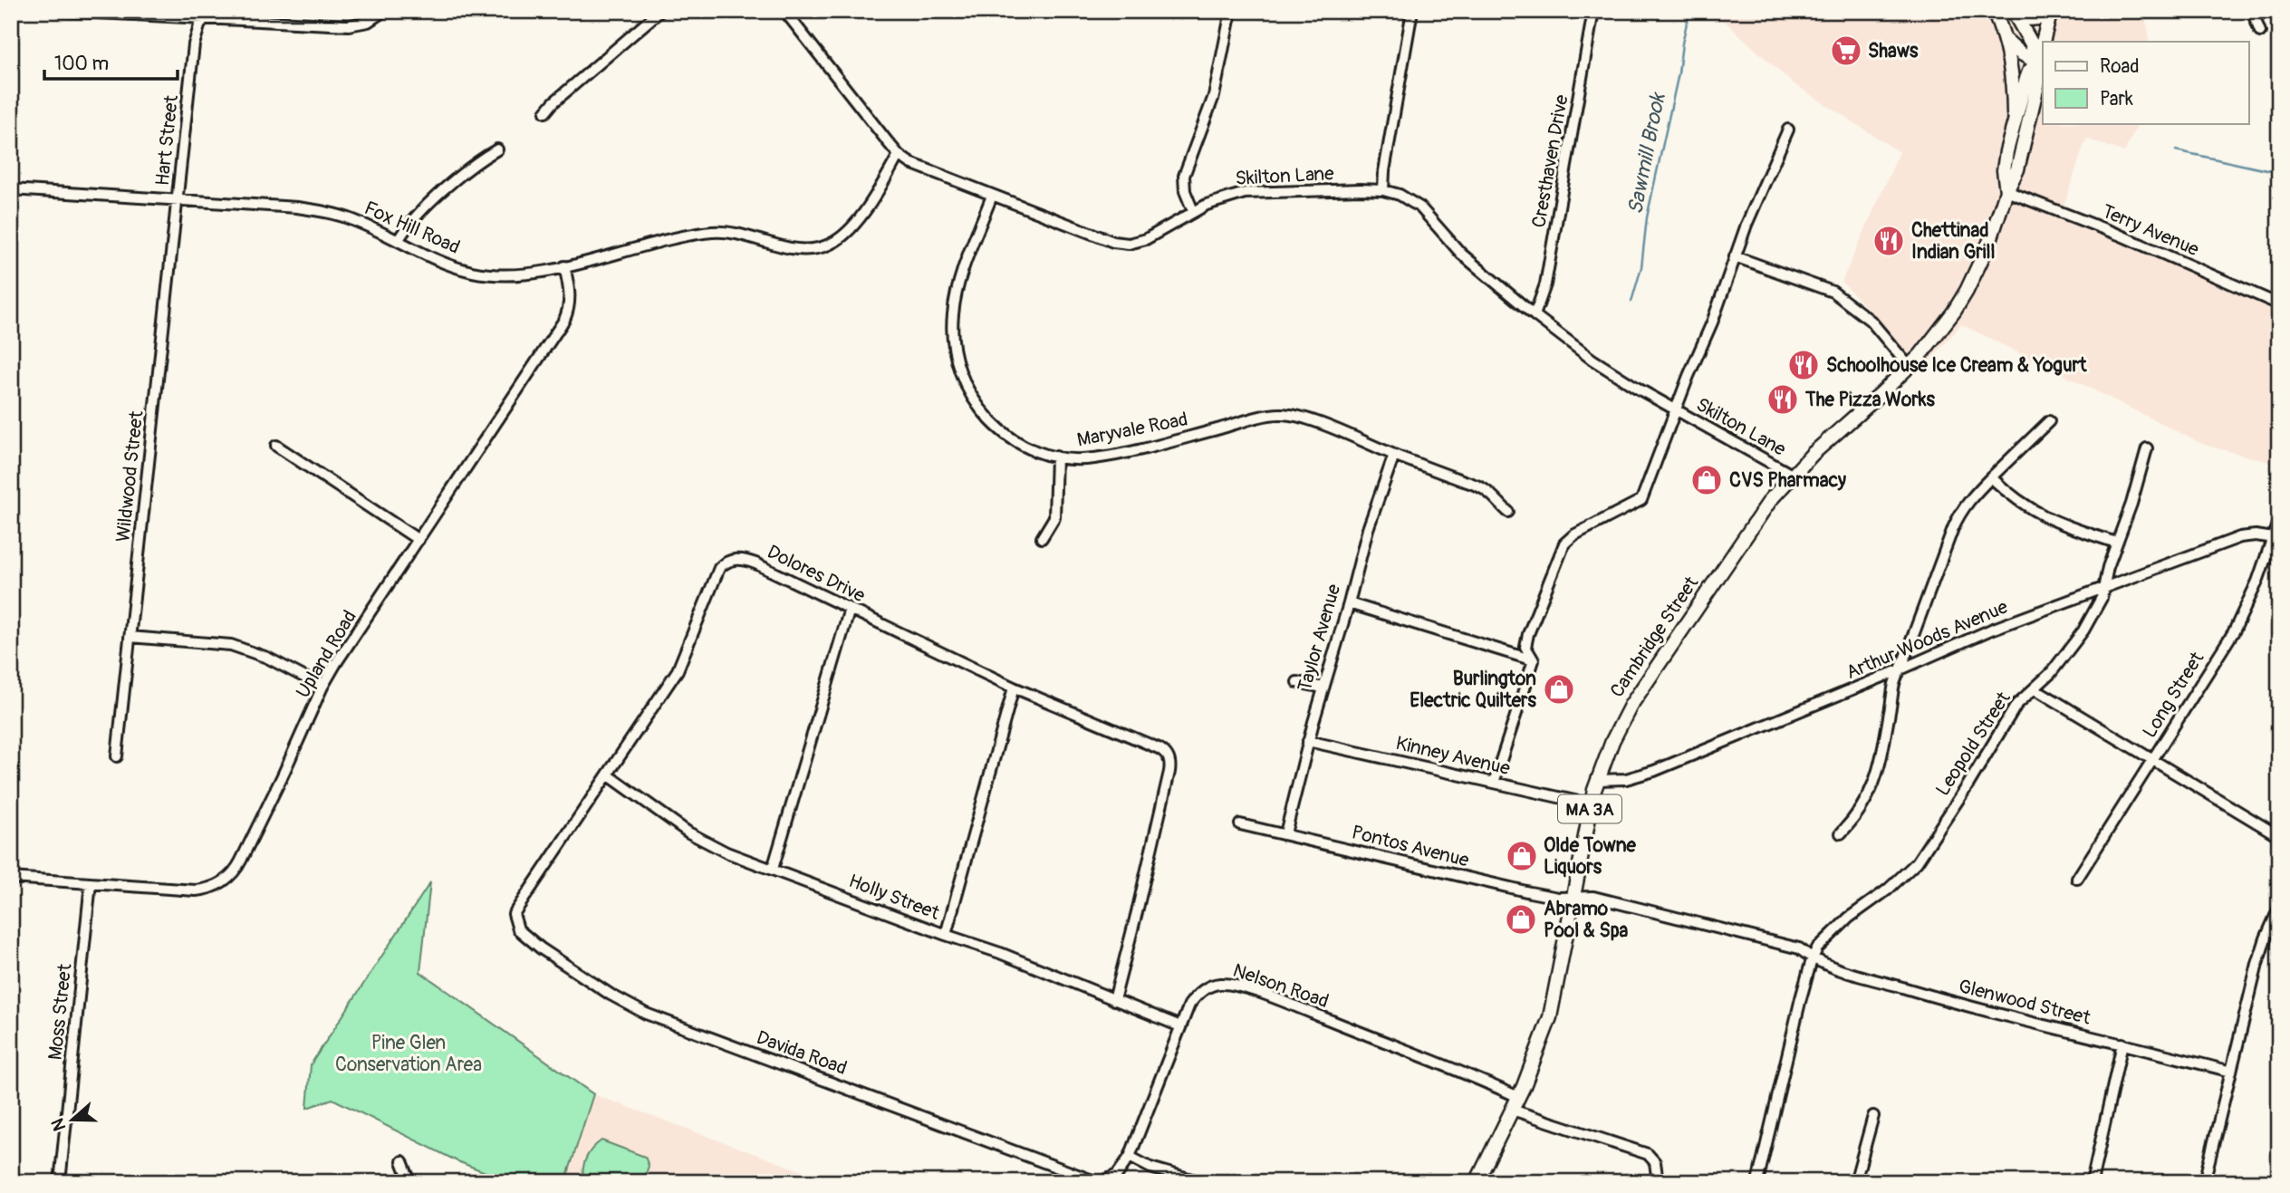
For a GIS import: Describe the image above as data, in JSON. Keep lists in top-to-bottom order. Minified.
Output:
{"streets":{"main road":["Cambridge Street","MA 3A"],"street":["Hart Street","Cresthaven Drive","Skilton Lane","Fox Hill Road","Terry Avenue","Maryvale Road","Wildwood Street","Dolores Drive","Taylor Avenue","Arthur Woods Avenue","Upland Road","Long Street","Leopold Street","Kinney Avenue","Pontos Avenue","Holly Street","Nelson Road","Glenwood Street","Moss Street","Davida Road"]},"crossings":[["Hart Street","Fox Hill Road"],["Hart Street","Wildwood Street"],["Cresthaven Drive","Skilton Lane"],["Skilton Lane","Fox Hill Road"],["Skilton Lane","Maryvale Road"],["Skilton Lane","Cambridge Street"],["Fox Hill Road","Wildwood Street"],["Fox Hill Road","Upland Road"],["Terry Avenue","Cambridge Street"],["Maryvale Road","Taylor Avenue"],["Dolores Drive","Holly Street"],["Dolores Drive","Davida Road"],["Cambridge Street","Arthur Woods Avenue"],["Cambridge Street","Kinney Avenue"],["Cambridge Street","Pontos Avenue"],["Cambridge Street","Nelson Road"],["Taylor Avenue","Kinney Avenue"],["Taylor Avenue","Pontos Avenue"],["Arthur Woods Avenue","Long Street"],["Arthur Woods Avenue","Leopold Street"],["Upland Road","Moss Street"],["Leopold Street","Pontos Avenue"],["Leopold Street","Glenwood Street"],["Pontos Avenue","Glenwood Street"],["Holly Street","Nelson Road"],["Nelson Road","Davida Road"]],"water":["Sawmill Brook"],"parks":["Pine Glen Conservation Area"],"places":{"supermarket":["Shaws"],"restaurant":["Chettinad Indian Grill","Schoolhouse Ice Cream & Yogurt","The Pizza Works"],"shop":["CVS Pharmacy","Burlington Electric Quilters","Olde Towne Liquors","Abramo Pool & Spa"]},"legend":["Road","Park"],"scale_bar":"100 m","north":"left"}
